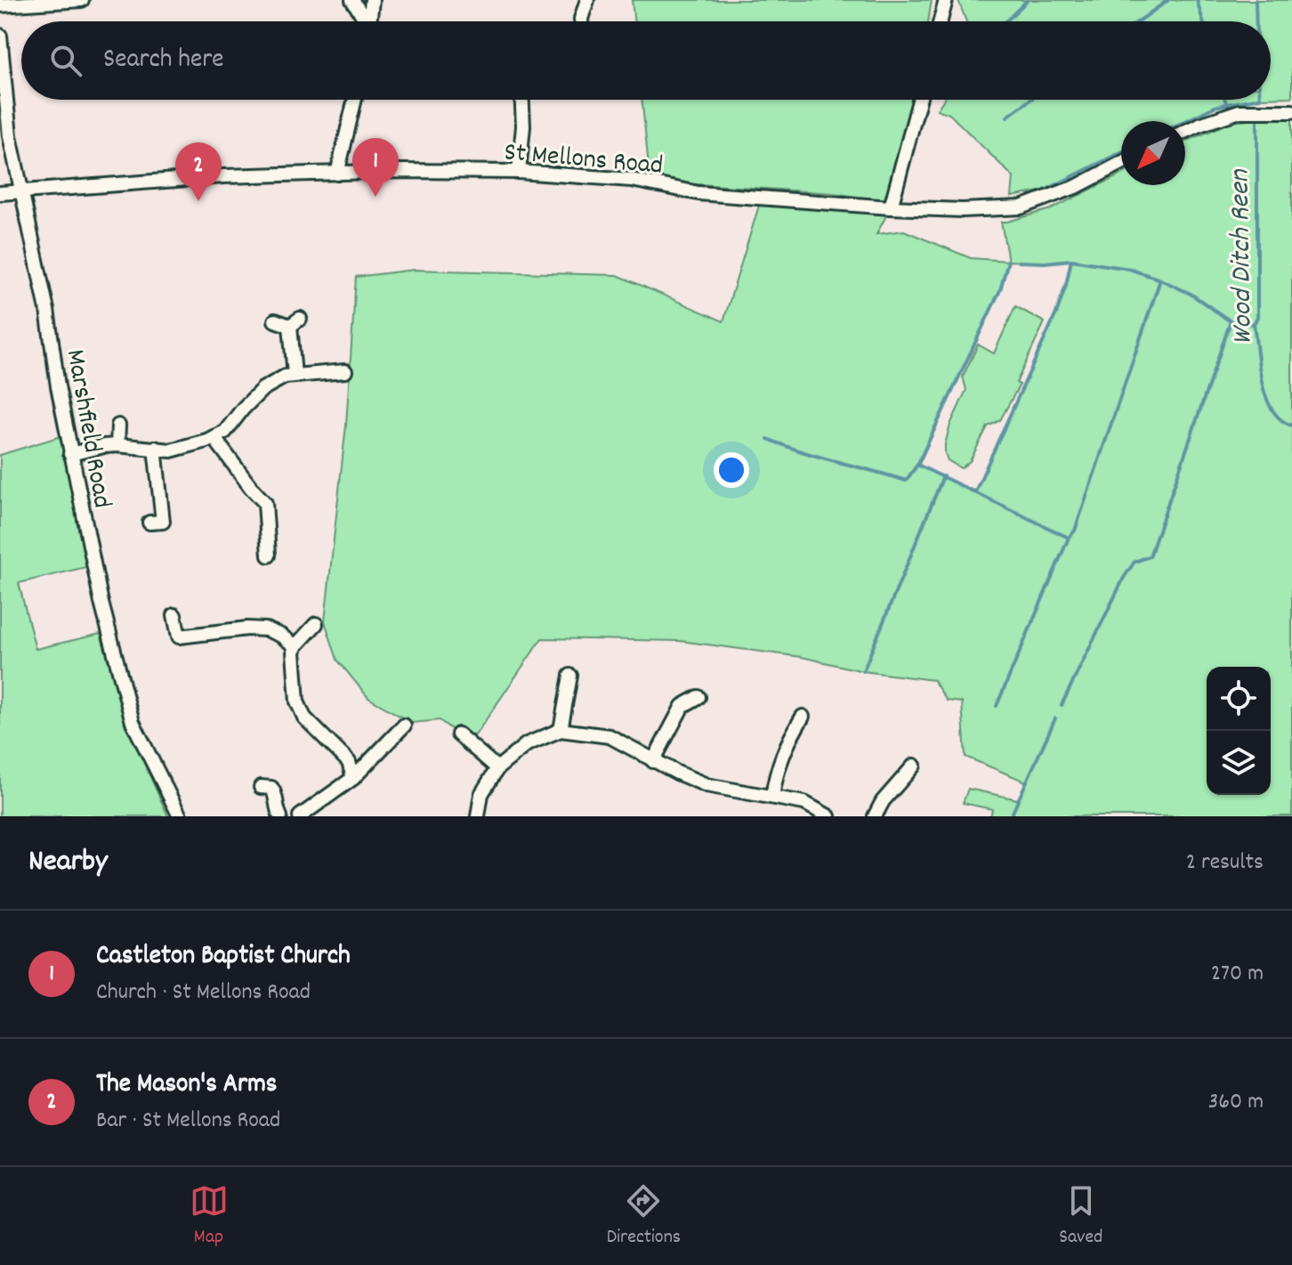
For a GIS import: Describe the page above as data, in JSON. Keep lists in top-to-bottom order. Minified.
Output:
{"streets":{"street":["St Mellons Road","Marshfield Road"]},"crossings":[["St Mellons Road","Marshfield Road"]],"water":["Wood Ditch Reen"],"north":"bottom left","page":{"search":"Search here","pins":["1","2"],"heading":["Nearby","2 results"],"list":[{"mark":"1","name":"Castleton Baptist Church","note":"Church · St Mellons Road","value":"270 m"},{"mark":"2","name":"The Mason's Arms","note":"Bar · St Mellons Road","value":"360 m"}],"nav":["Map","Directions","Saved"]}}
